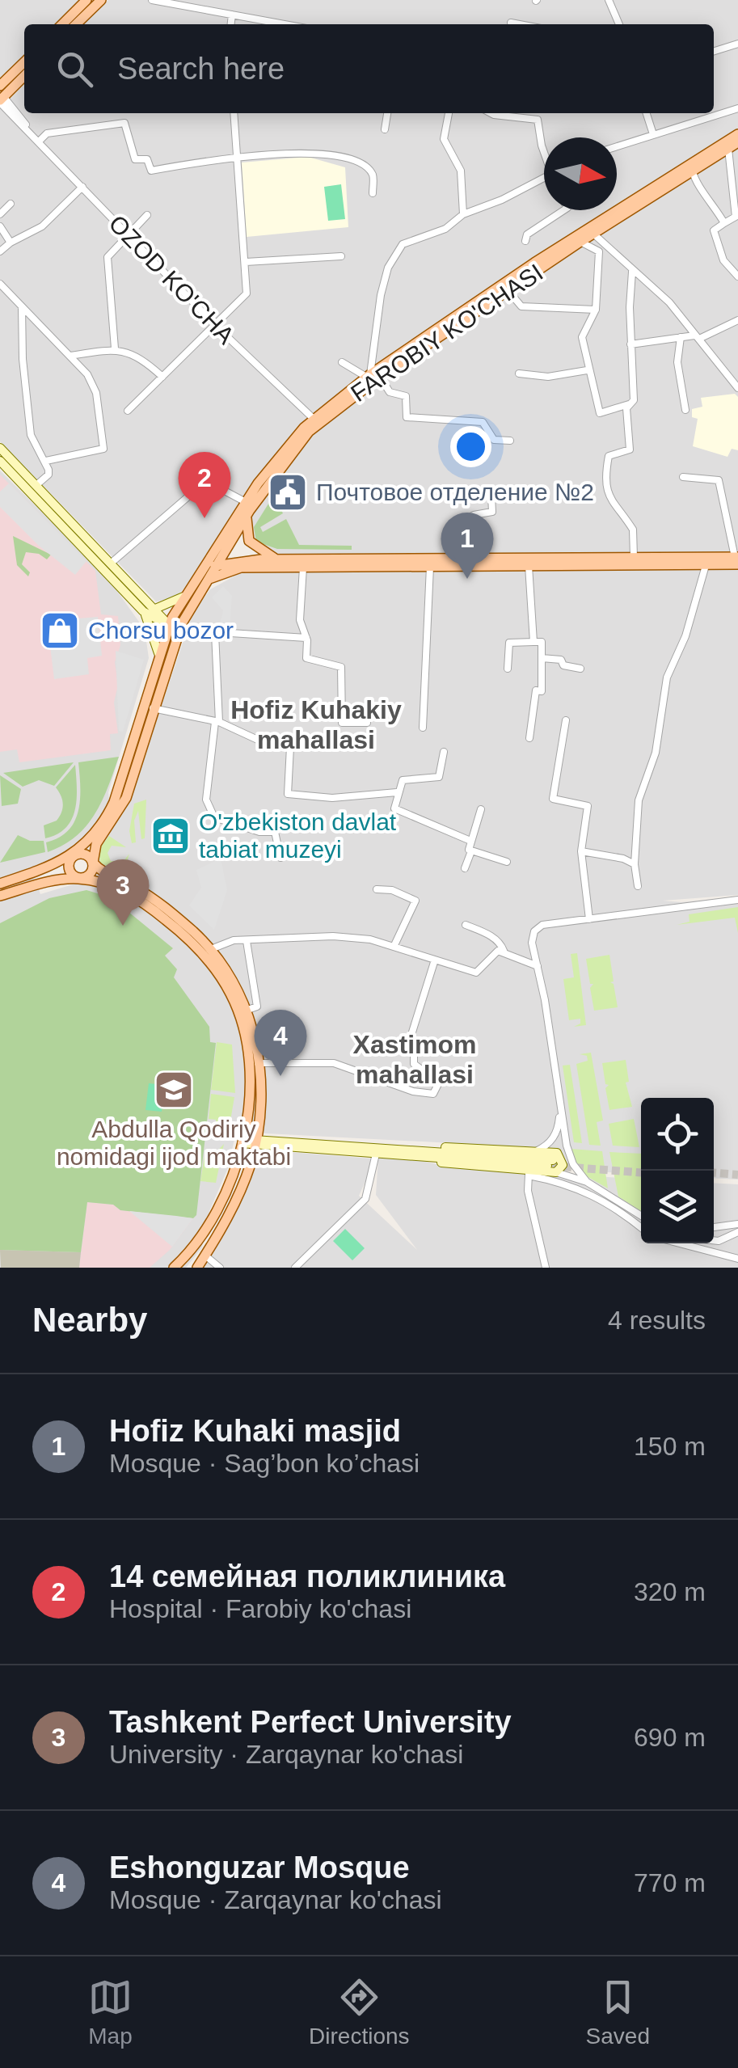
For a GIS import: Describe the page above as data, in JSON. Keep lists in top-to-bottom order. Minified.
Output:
{"streets":{"main road":["FAROBIY KO'CHASI"],"street":["OZOD KO'CHA"]},"crossings":[["OZOD KO'CHA","FAROBIY KO'CHASI"]],"districts":["Hofiz Kuhakiy mahallasi","Xastimom mahallasi"],"places":{"public building":["Почтовое отделение №2"],"shop":["Chorsu bozor"],"museum":["O'zbekiston davlat tabiat muzeyi"],"school or university":["Abdulla Qodiriy nomidagi ijod maktabi"]},"north":"right","page":{"search":"Search here","pins":["2","1","3","4"],"heading":["Nearby","4 results"],"list":[{"mark":"1","name":"Hofiz Kuhaki masjid","note":"Mosque · Sag’bon ko’chasi","value":"150 m"},{"mark":"2","name":"14 семейная поликлиника","note":"Hospital · Farobiy ko'chasi","value":"320 m"},{"mark":"3","name":"Tashkent Perfect University","note":"University · Zarqaynar ko'chasi","value":"690 m"},{"mark":"4","name":"Eshonguzar Mosque","note":"Mosque · Zarqaynar ko'chasi","value":"770 m"}],"nav":["Map","Directions","Saved"]}}
